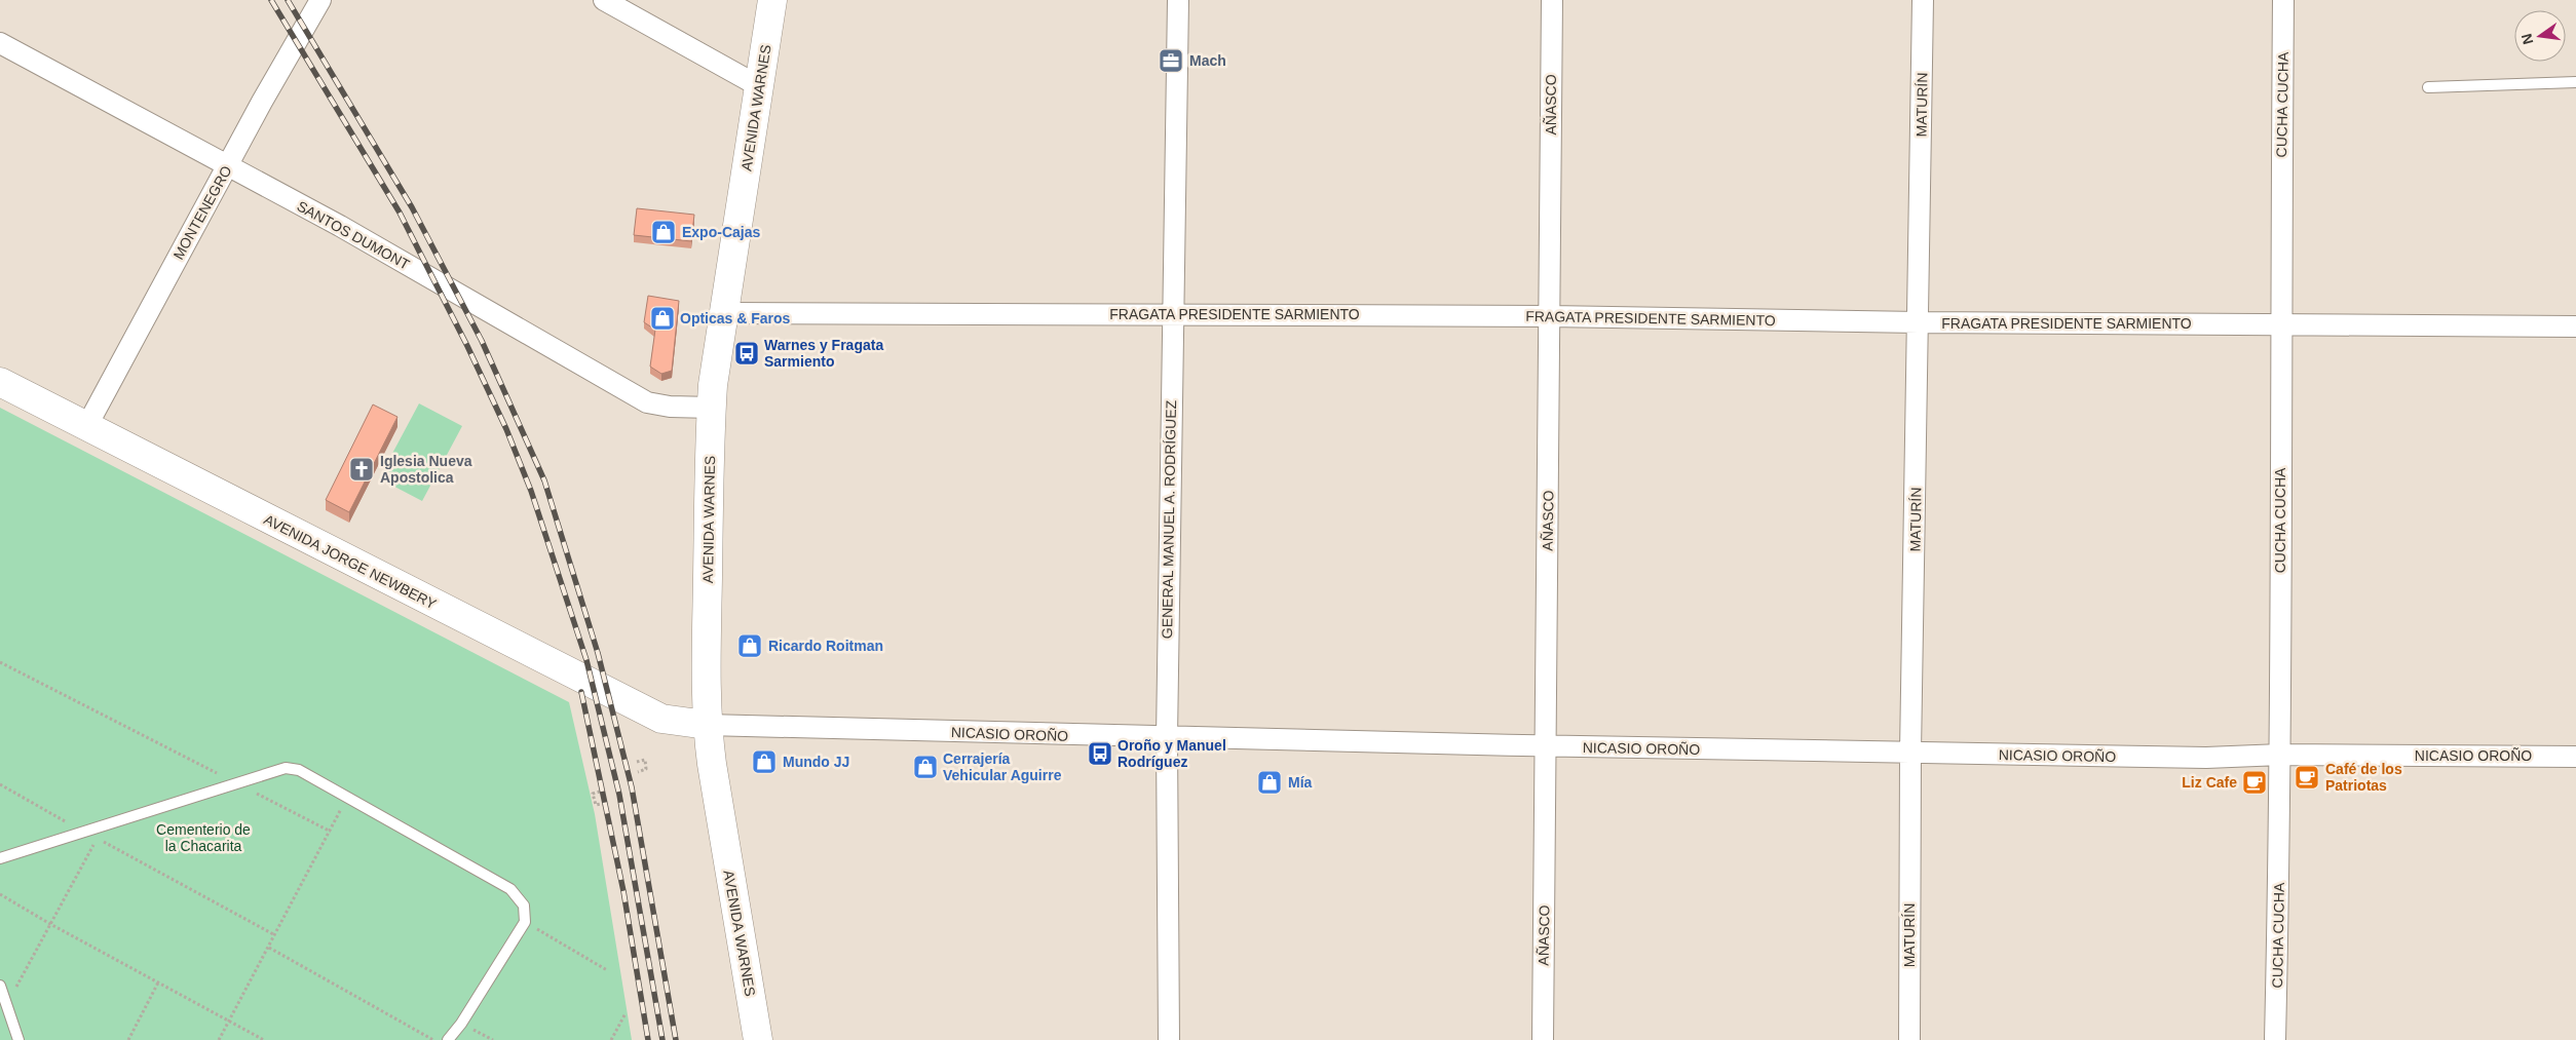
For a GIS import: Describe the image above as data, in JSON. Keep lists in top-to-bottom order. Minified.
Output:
{"streets":{"main road":["AVENIDA WARNES","AVENIDA JORGE NEWBERY"],"street":["AÑASCO","MATURÍN","CUCHA CUCHA","MONTENEGRO","SANTOS DUMONT","FRAGATA PRESIDENTE SARMIENTO","GENERAL MANUEL A. RODRÍGUEZ","NICASIO OROÑO"]},"crossings":[["AÑASCO","FRAGATA PRESIDENTE SARMIENTO"],["AÑASCO","NICASIO OROÑO"],["MATURÍN","FRAGATA PRESIDENTE SARMIENTO"],["MATURÍN","NICASIO OROÑO"],["CUCHA CUCHA","FRAGATA PRESIDENTE SARMIENTO"],["CUCHA CUCHA","NICASIO OROÑO"],["AVENIDA WARNES","SANTOS DUMONT"],["AVENIDA WARNES","FRAGATA PRESIDENTE SARMIENTO"],["AVENIDA WARNES","AVENIDA JORGE NEWBERY"],["AVENIDA WARNES","NICASIO OROÑO"],["MONTENEGRO","SANTOS DUMONT"],["MONTENEGRO","AVENIDA JORGE NEWBERY"],["FRAGATA PRESIDENTE SARMIENTO","GENERAL MANUEL A. RODRÍGUEZ"],["GENERAL MANUEL A. RODRÍGUEZ","NICASIO OROÑO"],["AVENIDA JORGE NEWBERY","NICASIO OROÑO"]],"parks":["Cementerio de la Chacarita"],"places":{"office":["Mach"],"shop":["Expo-Cajas","Opticas & Faros","Ricardo Roitman","Mundo JJ","Cerrajería Vehicular Aguirre","Mía"],"bus stop":["Warnes y Fragata Sarmiento","Oroño y Manuel Rodríguez"],"church":["Iglesia Nueva Apostolica"],"cafe":["Café de los Patriotas","Liz Cafe"]},"north":"left"}
